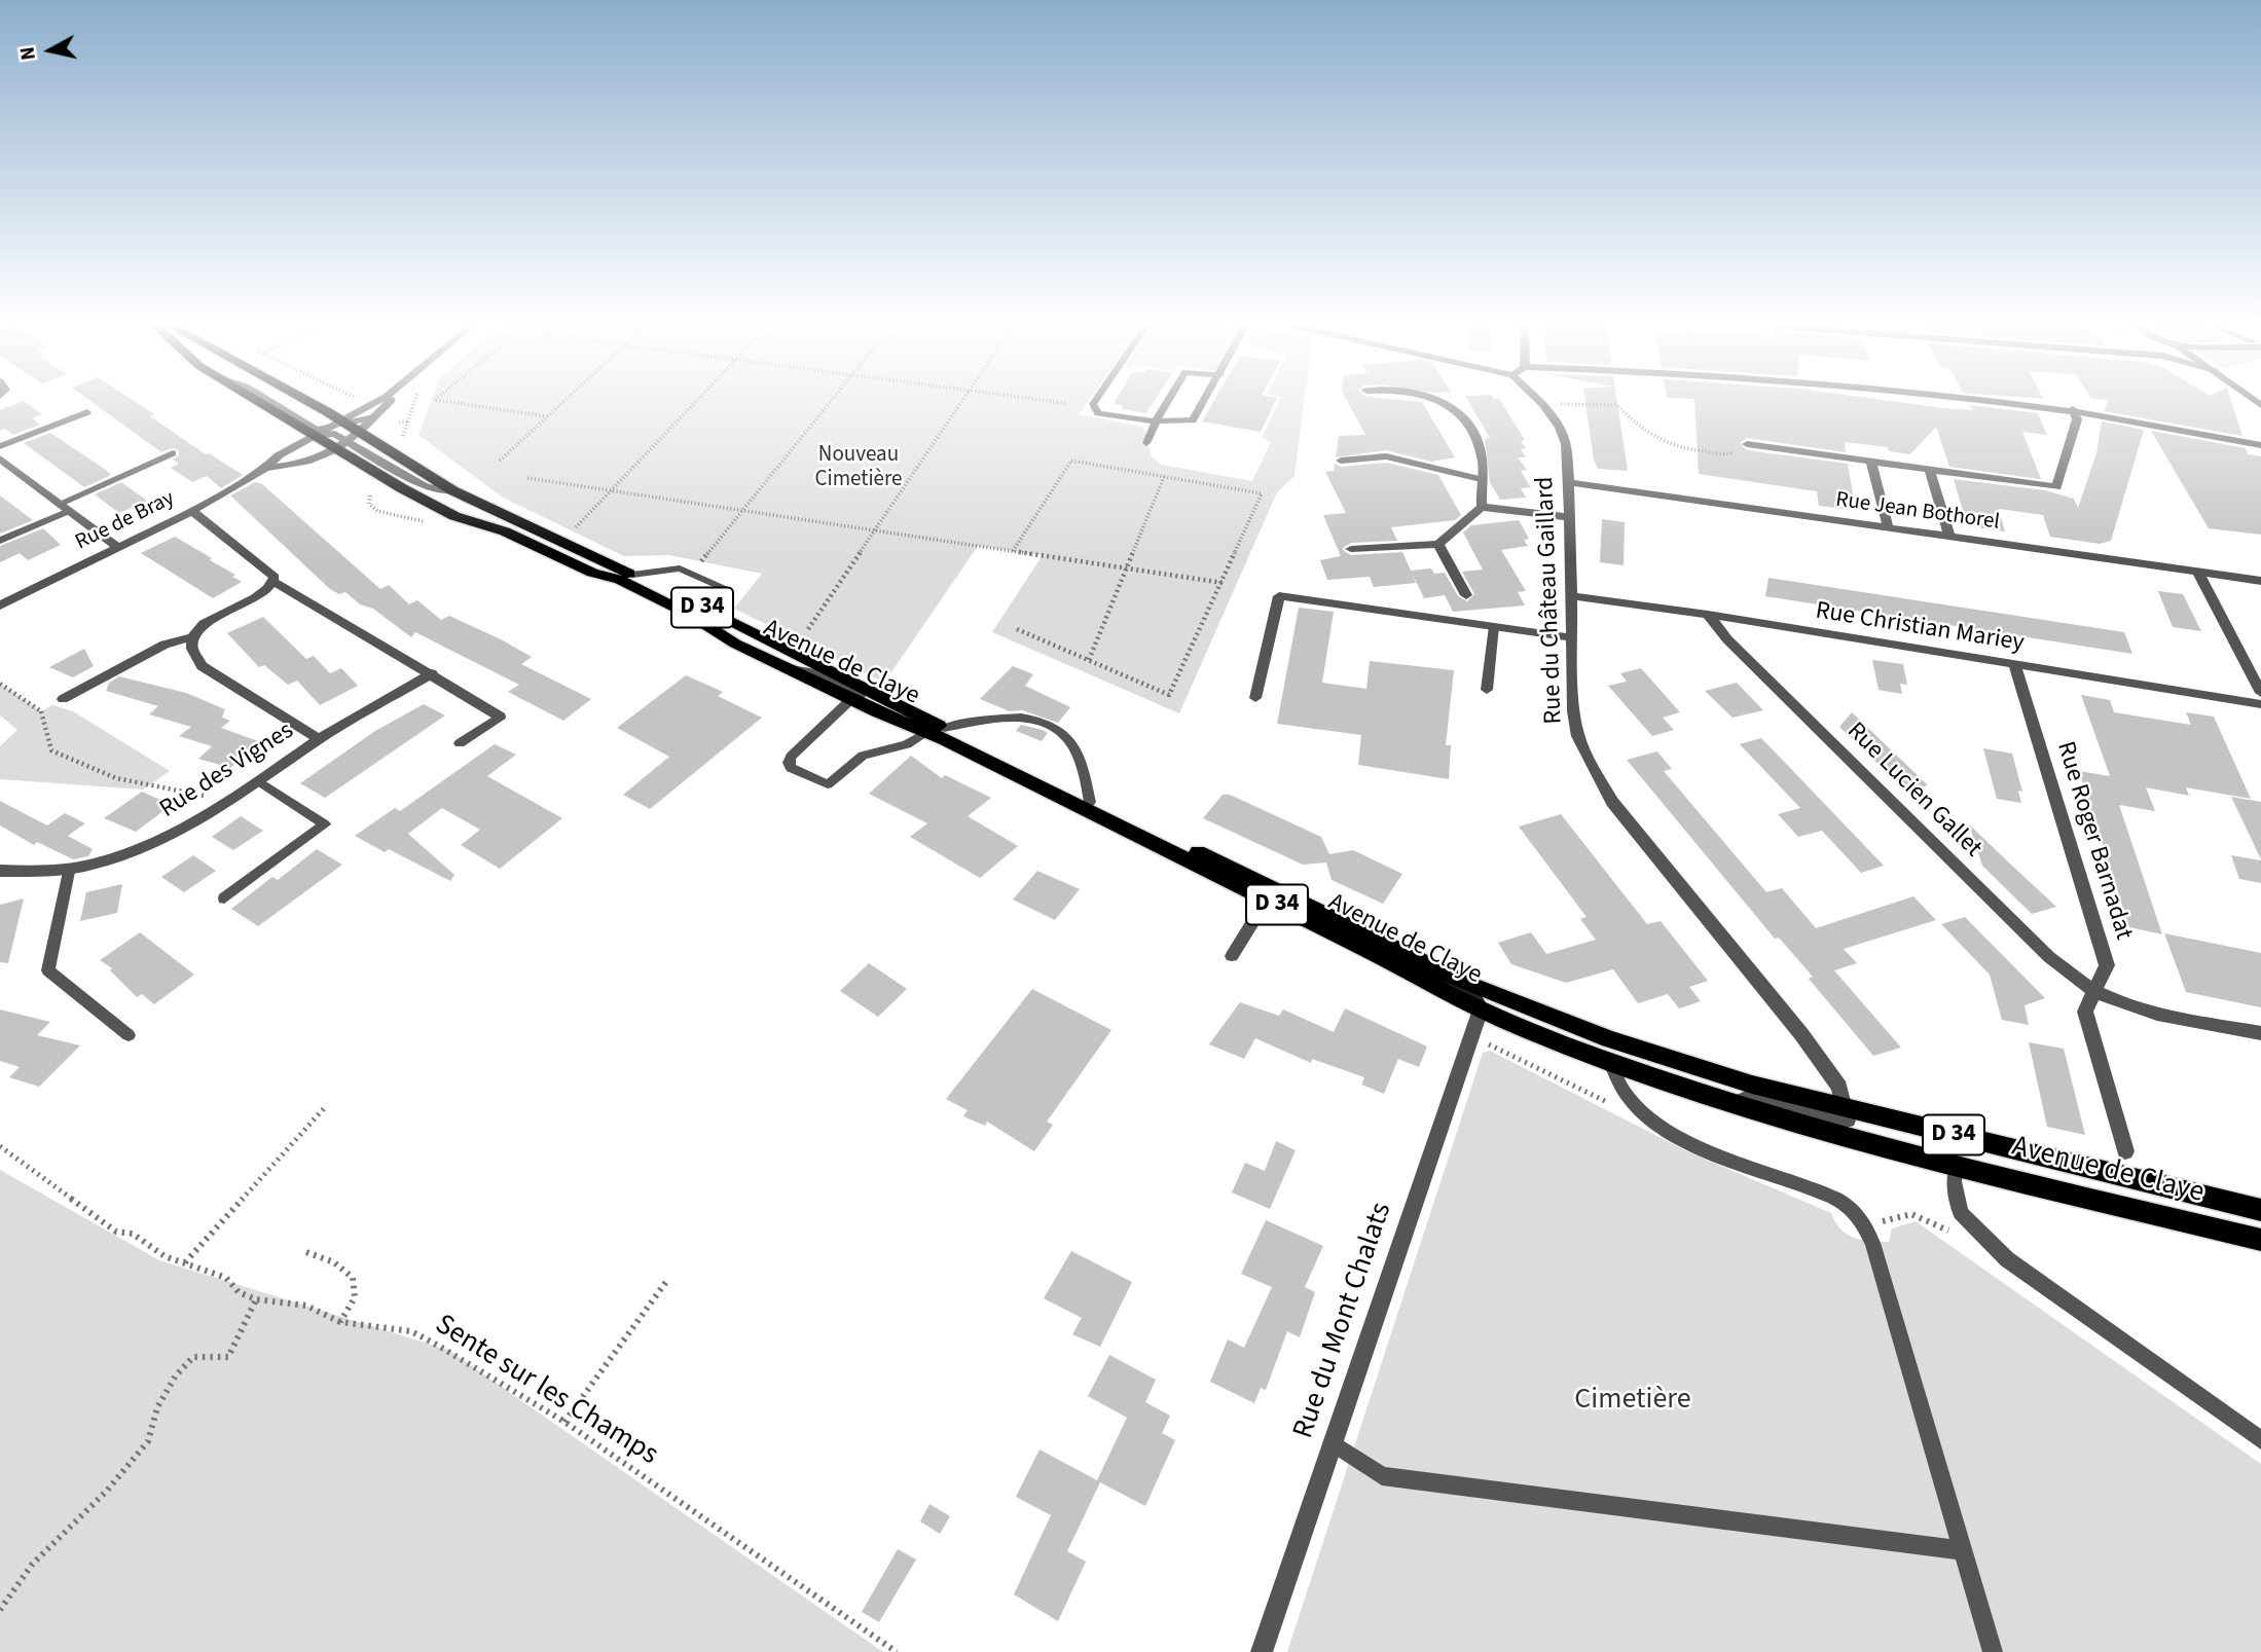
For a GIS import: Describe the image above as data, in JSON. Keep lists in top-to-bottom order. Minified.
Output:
{"streets":{"main road":["D 34","Avenue de Claye"],"street":["Rue Jean Bothorel","Rue de Bray","Rue du Château Gaillard","Rue Christian Mariey","Rue des Vignes","Rue Lucien Gallet","Rue Roger Barnadat","Rue du Mont Chalats"],"path":["Sente sur les Champs"]},"crossings":[["Rue Jean Bothorel","Rue du Château Gaillard"],["Rue de Bray","Avenue de Claye"],["Rue du Château Gaillard","Rue Christian Mariey"],["Rue du Château Gaillard","Avenue de Claye"],["Rue Christian Mariey","Rue Lucien Gallet"],["Rue Christian Mariey","Rue Roger Barnadat"],["Avenue de Claye","Rue du Mont Chalats"],["Rue Lucien Gallet","Rue Roger Barnadat"]],"parks":["Nouveau Cimetière","Cimetière"],"north":"left"}
